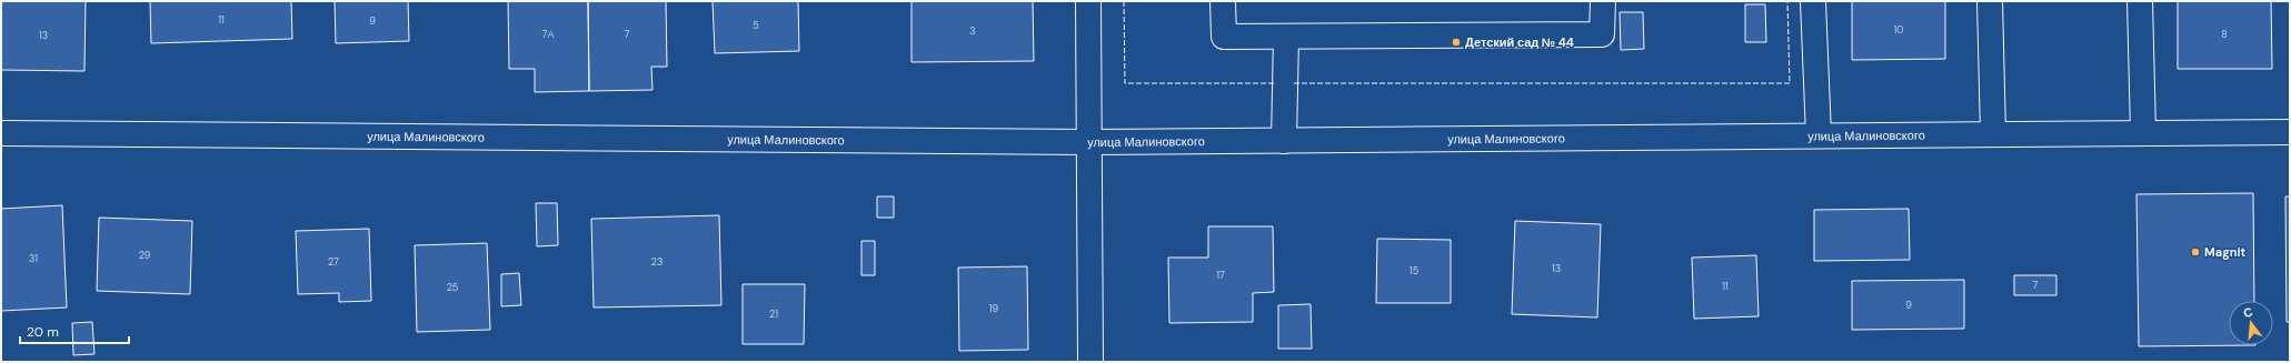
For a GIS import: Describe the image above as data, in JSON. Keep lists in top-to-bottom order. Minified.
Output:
{"streets":{"street":["улица Малиновского"]},"places":["Детский сад № 44","Magnit"],"house_numbers":["11","9","5","10","3","7А","7","8","13","29","31","27","23","13","15","17","7","11","25","9","19","21"],"scale_bar":"20 m","north":"top"}
